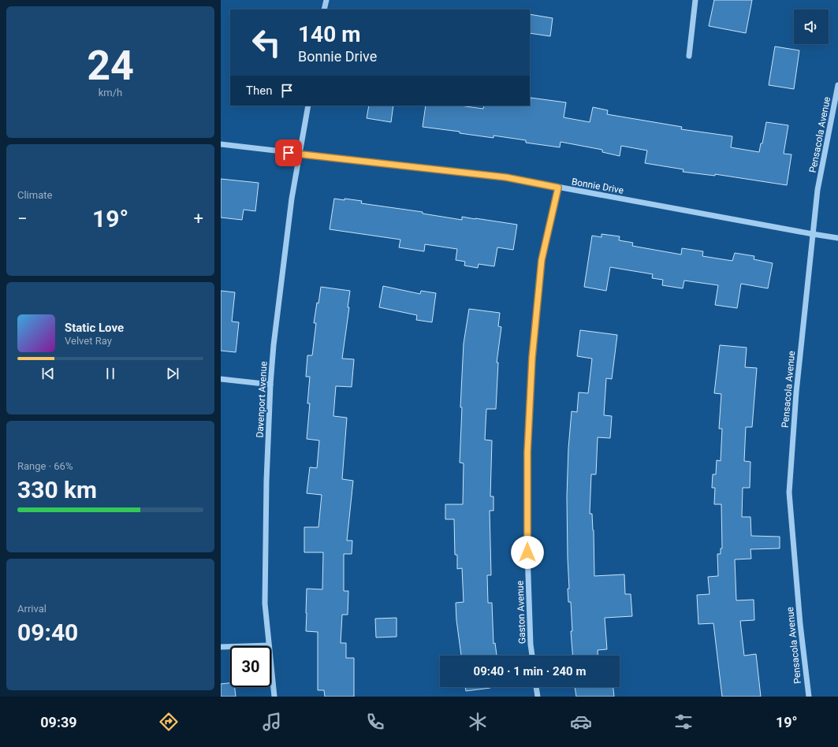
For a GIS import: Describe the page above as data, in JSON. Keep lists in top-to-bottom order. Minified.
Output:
{"streets":{"street":["Pensacola Avenue","Bonnie Drive","Davenport Avenue","Gaston Avenue"]},"crossings":[["Pensacola Avenue","Bonnie Drive"],["Bonnie Drive","Davenport Avenue"],["Bonnie Drive","Gaston Avenue"]],"page":{"tile":[["24","km/h"],"Climate",["Range · 66%","330 km"],["Arrival","09:40"]],"turn":["140 m","Bonnie Drive"],"then":"Then","heat":["−","19°","+"],"song":["Static Love","Velvet Ray"],"limit":"30","trip":"09:40 · 1 min · 240 m","tabs":["09:39","19°"]}}
